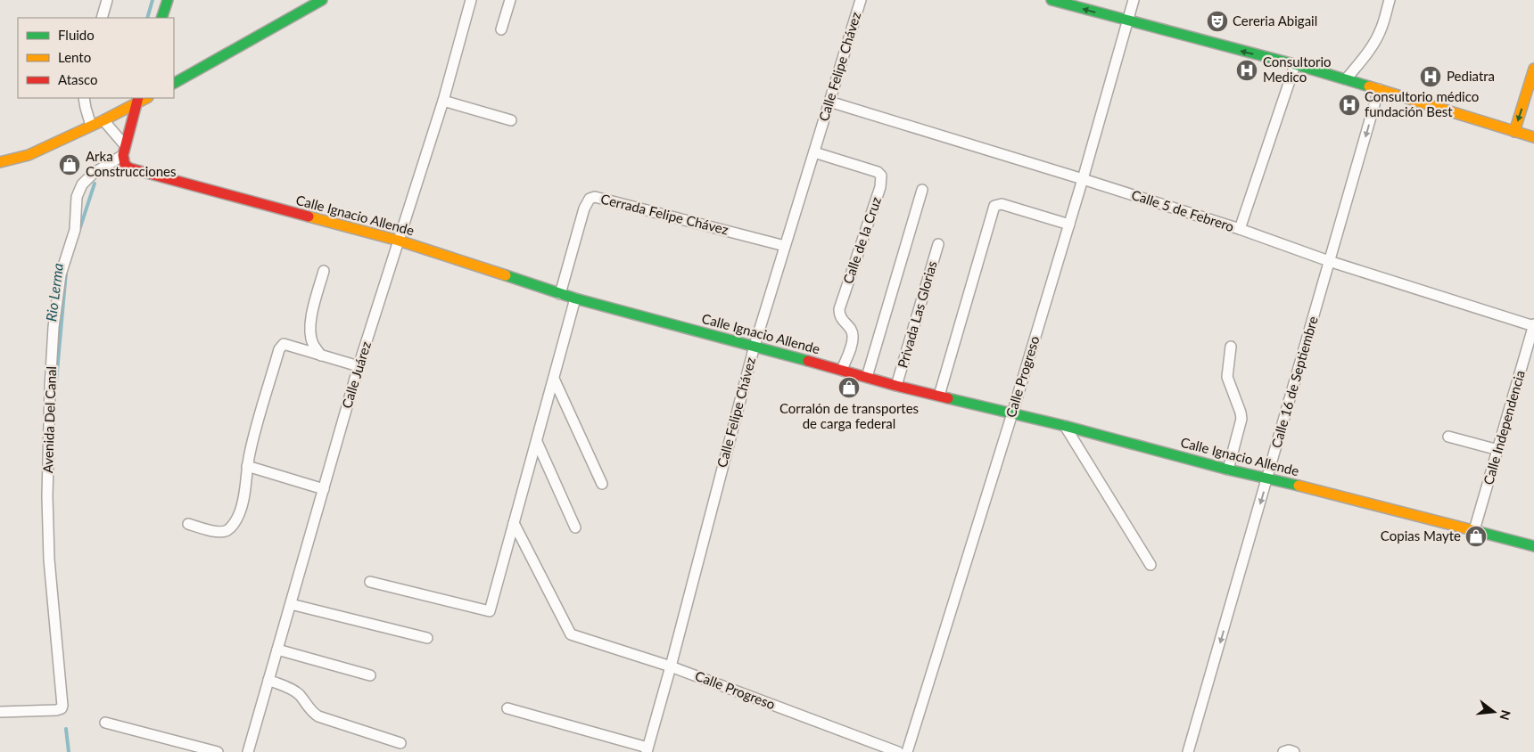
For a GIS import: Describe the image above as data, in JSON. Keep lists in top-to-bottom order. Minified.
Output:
{"streets":{"street":["Calle Felipe Chávez","Calle 5 de Febrero","Cerrada Felipe Chávez","Calle Ignacio Allende","Calle de la Cruz","Privada Las Glorias","Calle Juárez","Calle Progreso","Calle 16 de Septiembre","Avenida Del Canal","Calle Independencia"]},"crossings":[["Calle Felipe Chávez","Calle 5 de Febrero"],["Calle Felipe Chávez","Cerrada Felipe Chávez"],["Calle Felipe Chávez","Calle Ignacio Allende"],["Calle Felipe Chávez","Calle de la Cruz"],["Calle Felipe Chávez","Calle Progreso"],["Calle 5 de Febrero","Calle Progreso"],["Calle 5 de Febrero","Calle 16 de Septiembre"],["Calle 5 de Febrero","Calle Independencia"],["Cerrada Felipe Chávez","Calle Ignacio Allende"],["Calle Ignacio Allende","Calle de la Cruz"],["Calle Ignacio Allende","Privada Las Glorias"],["Calle Ignacio Allende","Calle Juárez"],["Calle Ignacio Allende","Calle Progreso"],["Calle Ignacio Allende","Calle 16 de Septiembre"],["Calle Ignacio Allende","Avenida Del Canal"],["Calle Ignacio Allende","Calle Independencia"]],"one_way":["Calle 16 de Septiembre"],"water":["Rio Lerma"],"places":{"theatre":["Cereria Abigail"],"hospital":["Consultorio Medico","Pediatra","Consultorio médico fundación Best"],"shop":["Arka Construcciones","Corralón de transportes de carga federal","Copias Mayte"]},"legend":["Fluido","Lento","Atasco"],"north":"right"}
